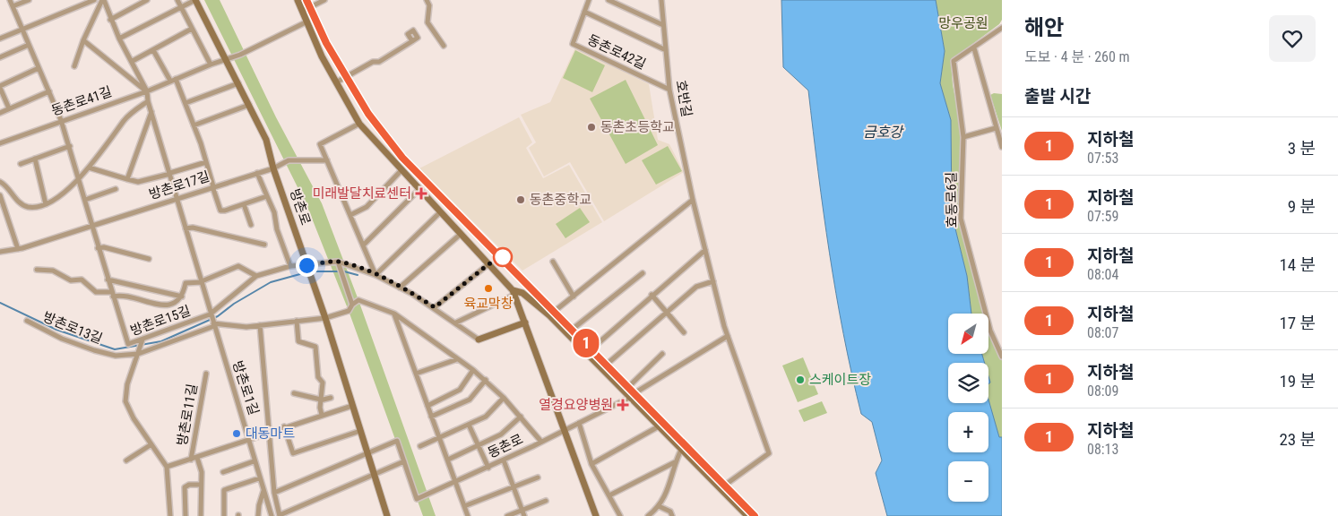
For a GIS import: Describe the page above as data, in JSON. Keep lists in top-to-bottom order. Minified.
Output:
{"streets":{"street":["동촌로42길","호반길","동촌로41길","방촌로17길","효동로6길","방촌로","방촌로15길","방촌로13길","방촌로1길","방촌로11길","동촌로"]},"crossings":[["동촌로42길","호반길"],["호반길","동촌로"],["동촌로41길","방촌로"],["동촌로41길","방촌로15길"],["방촌로17길","방촌로"],["방촌로17길","방촌로15길"],["방촌로","방촌로15길"],["방촌로","방촌로13길"],["방촌로","방촌로11길"],["방촌로15길","방촌로1길"],["방촌로13길","방촌로1길"],["방촌로13길","방촌로11길"],["방촌로1길","방촌로11길"]],"water":["금호강"],"parks":["망우공원"],"places":{"other":["동촌초등학교","동촌중학교","육교막창","스케이트장","대동마트"],"health":["미래발달치료센터","열경요양병원"]},"lines":["metro line 1"],"north":"bottom left","page":{"on_map":"1","heading":[["해안","도보 · 4 분 · 260 m"],"출발 시간"],"list":[{"mark":"1","name":"지하철","note":"07:53","value":"3 분"},{"mark":"1","name":"지하철","note":"07:59","value":"9 분"},{"mark":"1","name":"지하철","note":"08:04","value":"14 분"},{"mark":"1","name":"지하철","note":"08:07","value":"17 분"},{"mark":"1","name":"지하철","note":"08:09","value":"19 분"},{"mark":"1","name":"지하철","note":"08:13","value":"23 분"}],"map_buttons":["+","−"]}}
